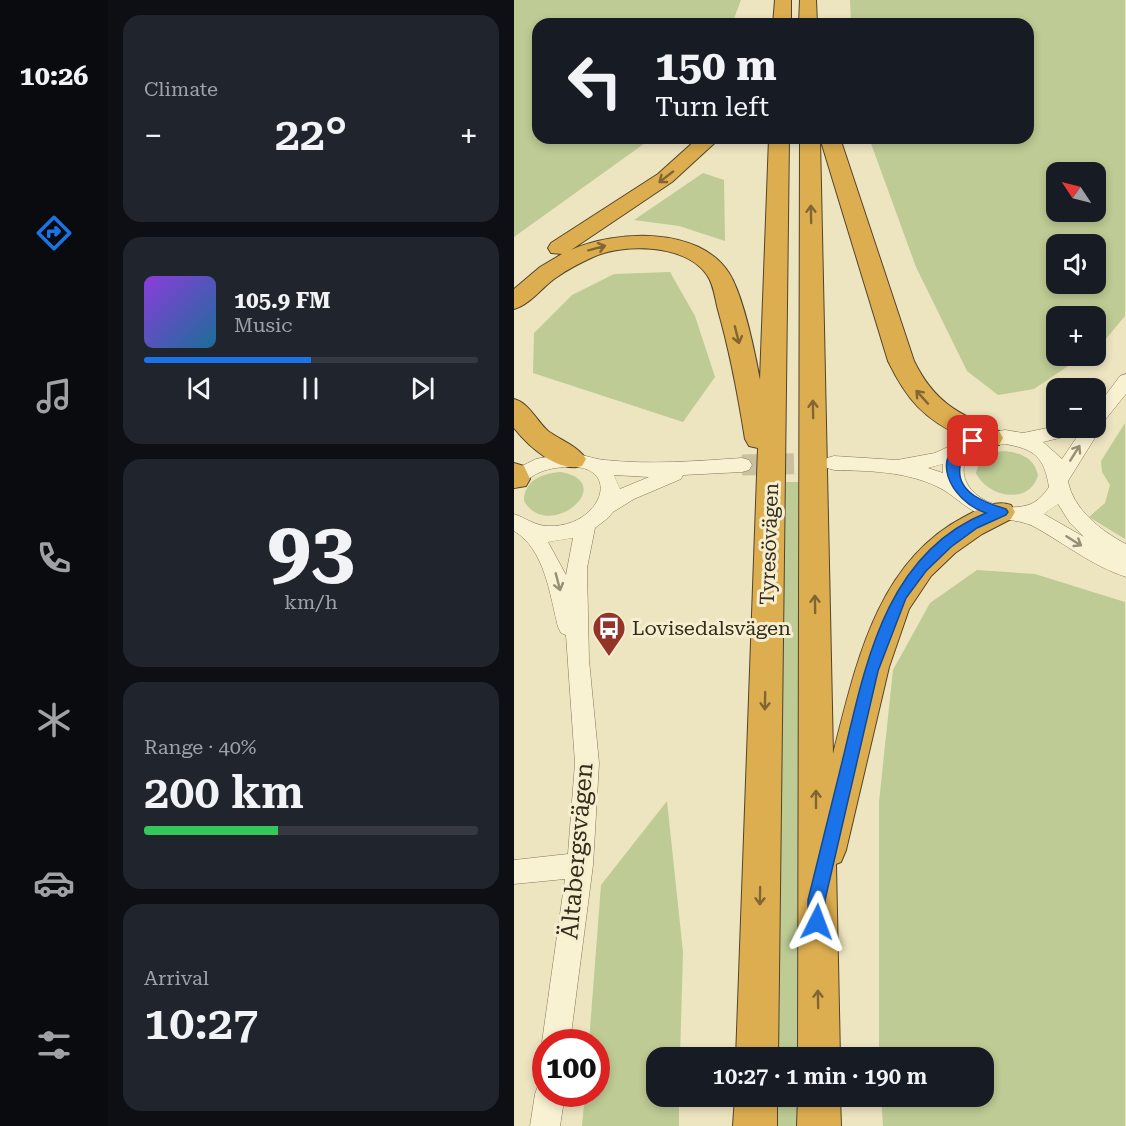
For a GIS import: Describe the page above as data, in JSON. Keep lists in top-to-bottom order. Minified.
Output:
{"streets":{"highway":["Tyresövägen"],"street":["Ältabergsvägen"]},"places":{"bus stop":["Lovisedalsvägen"]},"north":"top left","page":{"tabs":"10:26","tile":["Climate",["93","km/h"],["Range · 40%","200 km"],["Arrival","10:27"]],"turn":["150 m","Turn left"],"heat":["−","22°","+"],"map_buttons":["+","−"],"song":["105.9 FM","Music"],"limit":"100","trip":"10:27 · 1 min · 190 m"}}
